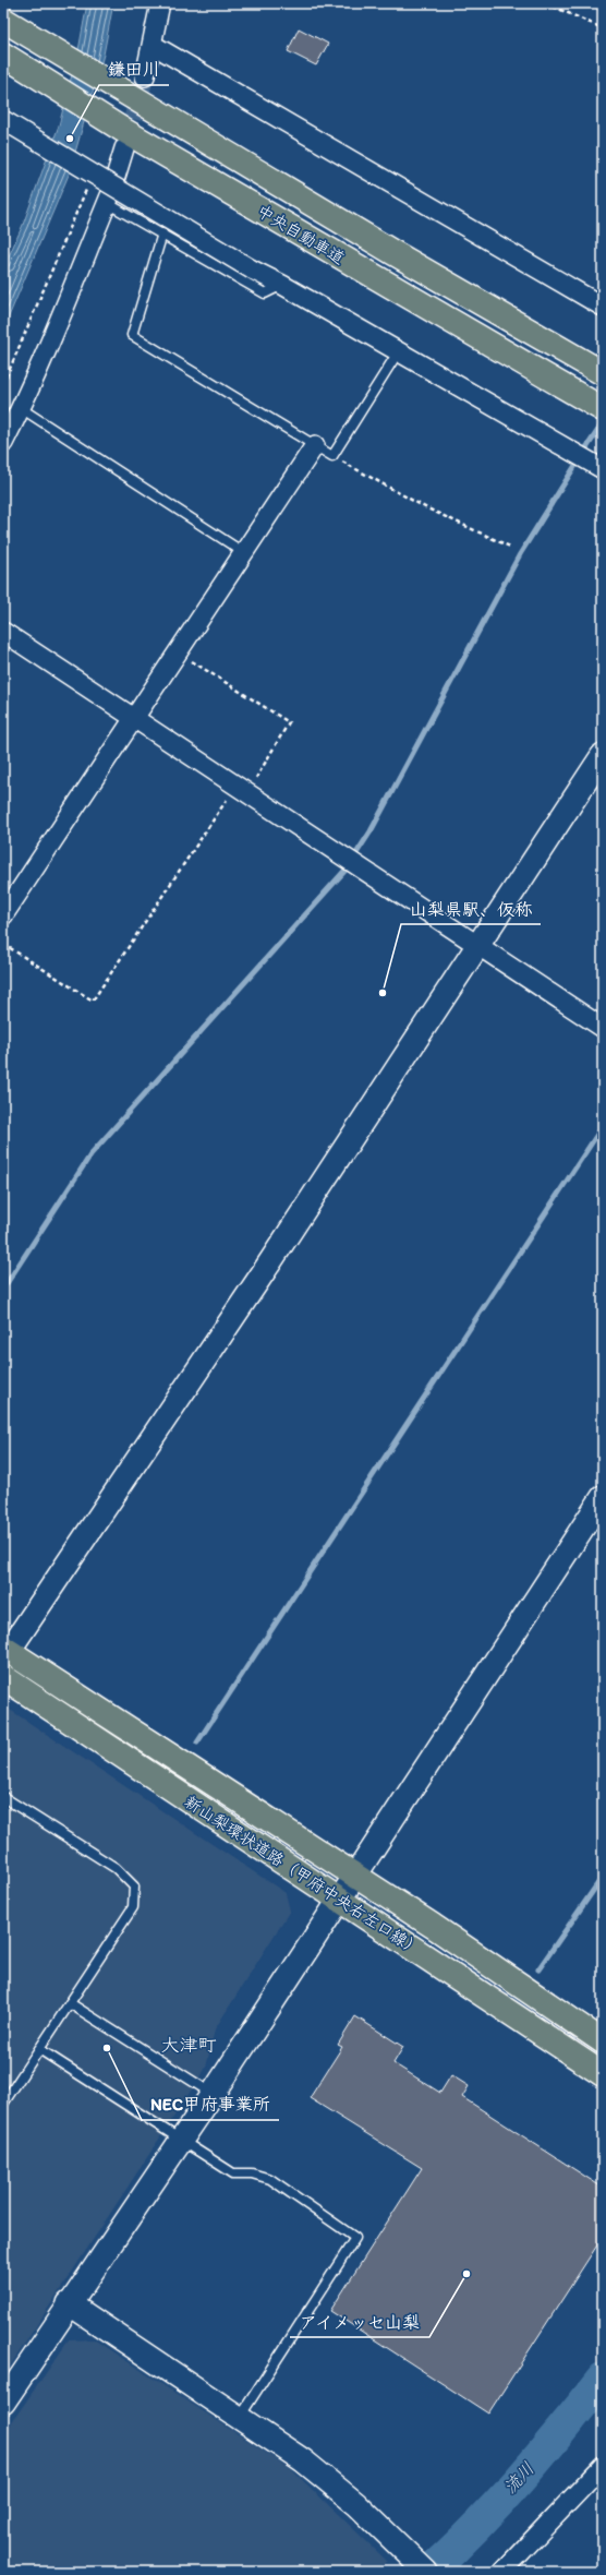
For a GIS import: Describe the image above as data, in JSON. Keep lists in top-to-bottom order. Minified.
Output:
{"streets":{"main road":["中央自動車道","新山梨環状道路（甲府中央右左口線）"]},"districts":["大津町"],"water":["流川"],"places":["鎌田川","山梨県駅、仮称","NEC甲府事業所","アイメッセ山梨"]}
